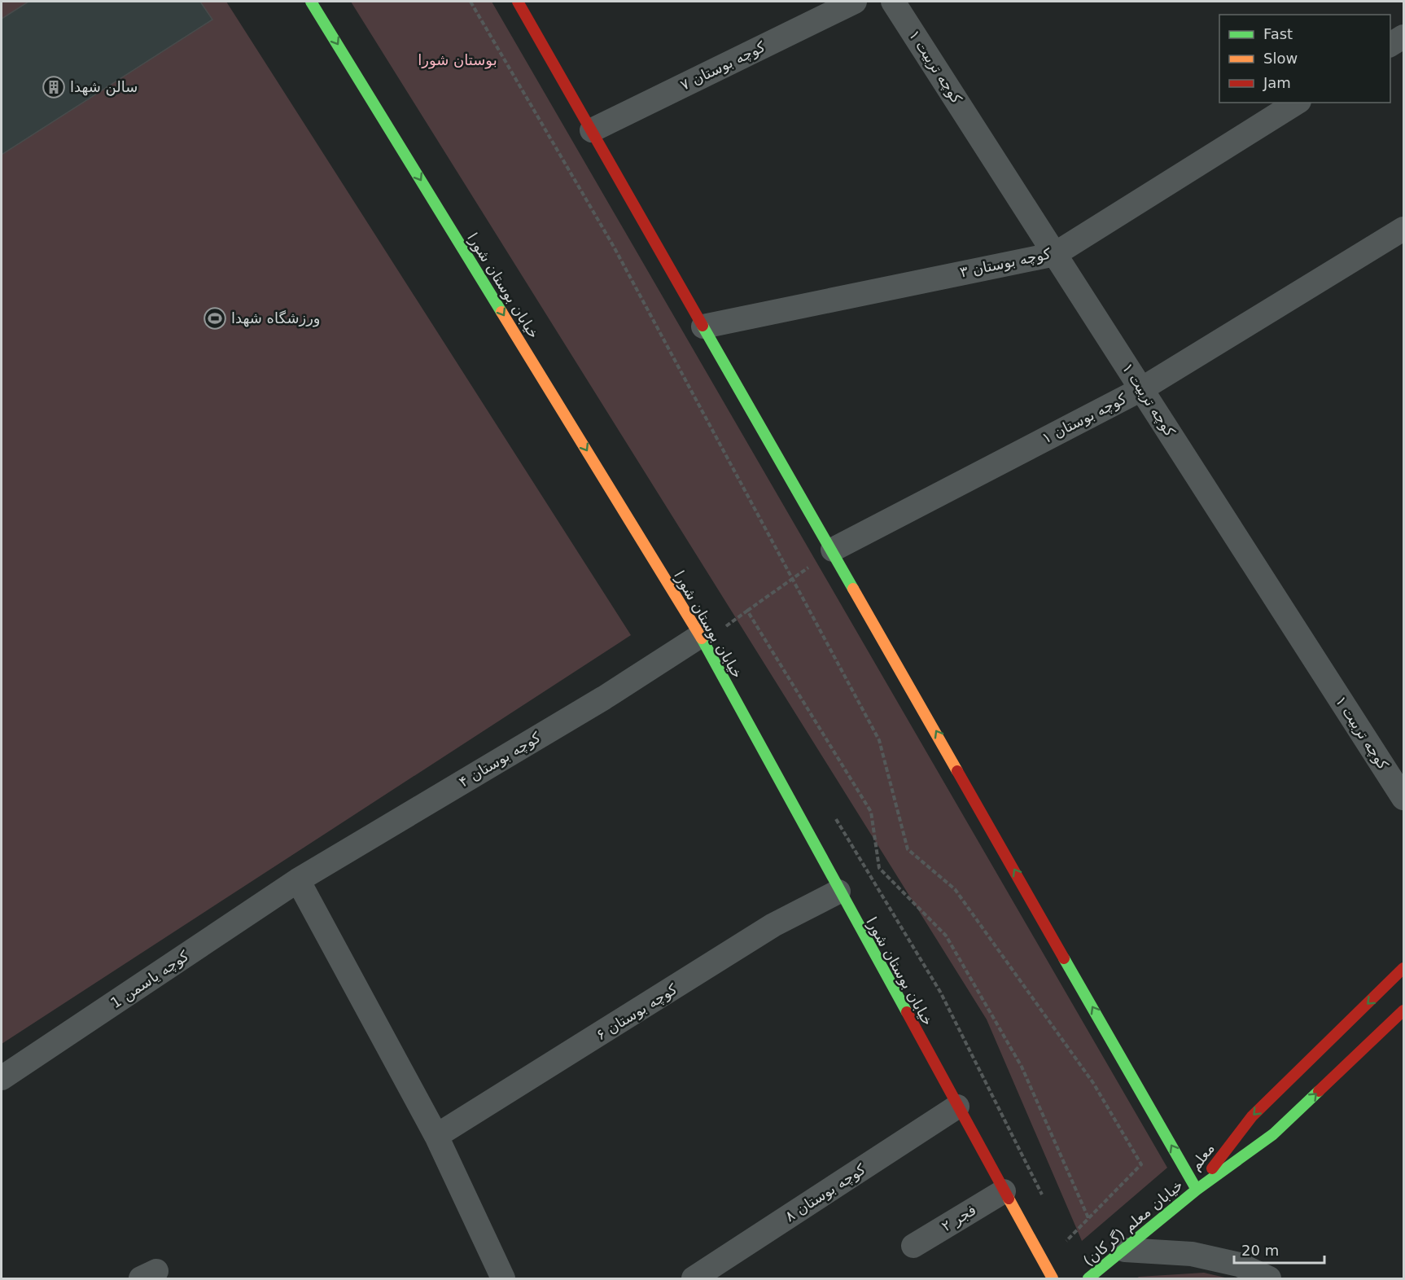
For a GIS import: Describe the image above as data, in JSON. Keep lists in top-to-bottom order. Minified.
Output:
{"streets":{"main road":["خیابان بوستان شورا","معلم","خیابان معلم (گرکان)"],"street":["کوچه بوستان ۷","کوچه تربیت ۱","کوچه بوستان ۳","کوچه بوستان ۱","کوچه بوستان ۴","کوچه یاسمن 1","کوچه بوستان ۶","کوچه بوستان ۸","فجر ۲"]},"crossings":[["کوچه تربیت ۱","کوچه بوستان ۳"],["کوچه تربیت ۱","کوچه بوستان ۱"],["خیابان بوستان شورا","کوچه بوستان ۴"],["خیابان بوستان شورا","کوچه بوستان ۶"],["خیابان بوستان شورا","کوچه بوستان ۸"],["خیابان بوستان شورا","فجر ۲"],["کوچه بوستان ۴","کوچه یاسمن 1"],["معلم","خیابان معلم (گرکان)"]],"one_way":["خیابان بوستان شورا"],"parks":["بوستان شورا"],"places":{"building":["سالن شهدا"],"sports":["ورزشگاه شهدا"]},"legend":["Fast","Slow","Jam"],"scale_bar":"20 m"}
